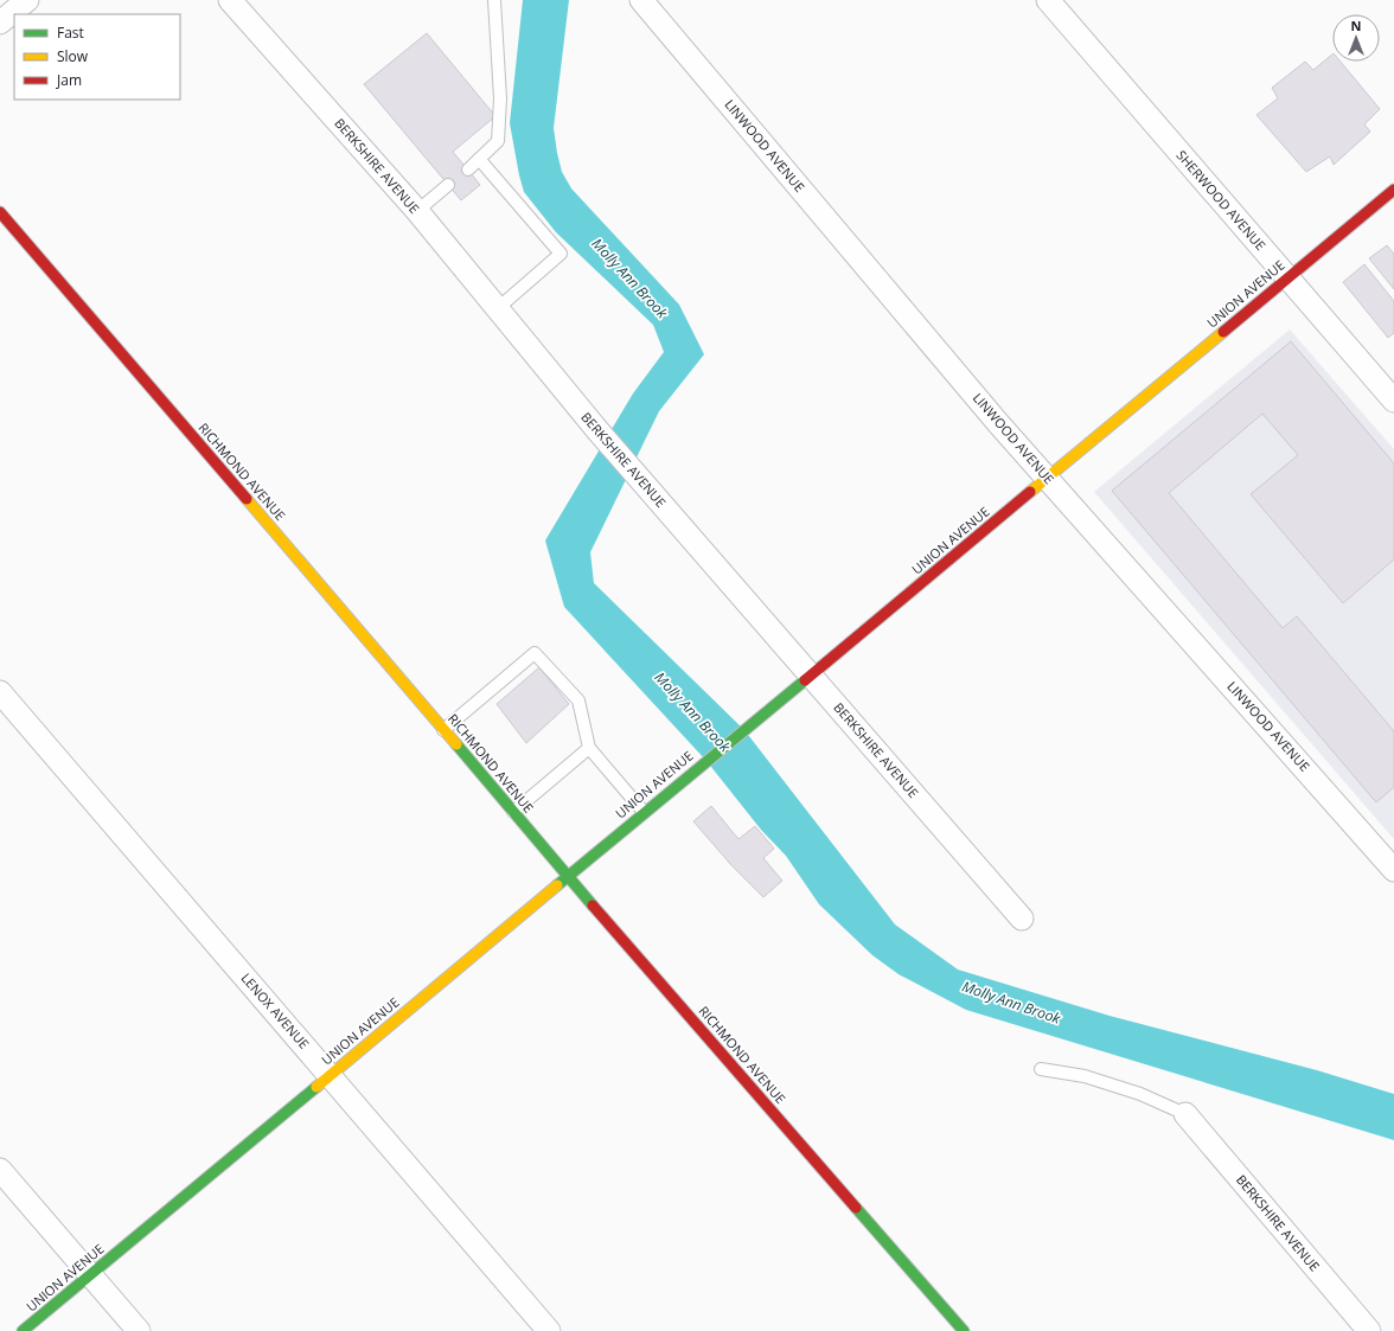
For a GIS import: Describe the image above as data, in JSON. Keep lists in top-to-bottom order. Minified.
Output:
{"streets":{"main road":["UNION AVENUE","RICHMOND AVENUE"],"street":["LINWOOD AVENUE","BERKSHIRE AVENUE","SHERWOOD AVENUE","LENOX AVENUE"]},"crossings":[["LINWOOD AVENUE","UNION AVENUE"],["BERKSHIRE AVENUE","UNION AVENUE"],["SHERWOOD AVENUE","UNION AVENUE"],["UNION AVENUE","RICHMOND AVENUE"],["UNION AVENUE","LENOX AVENUE"]],"water":["Molly Ann Brook"],"legend":["Fast","Slow","Jam"],"north":"top"}
